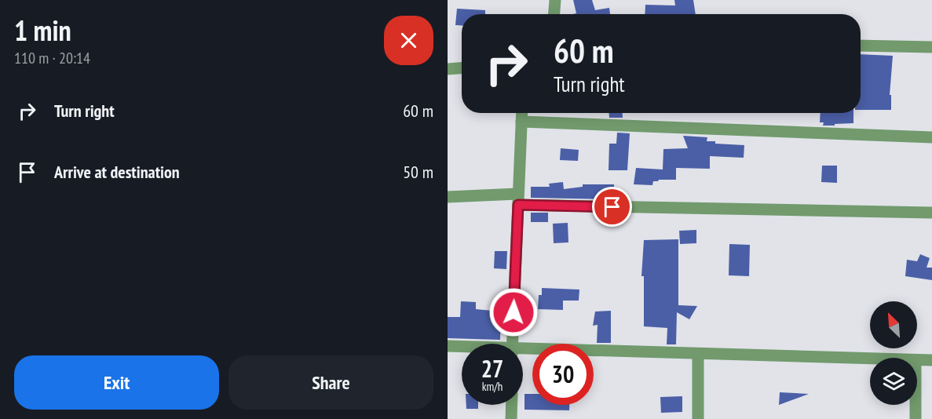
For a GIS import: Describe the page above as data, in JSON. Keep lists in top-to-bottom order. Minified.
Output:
{"north":"top left","page":{"heading":["1 min","110 m · 20:14"],"turn":["60 m","Turn right"],"list":[{"name":"Turn right","value":"60 m"},{"name":"Arrive at destination","value":"50 m"}],"speed":"27 km/h","limit":"30","buttons":["Exit","Share"]}}
